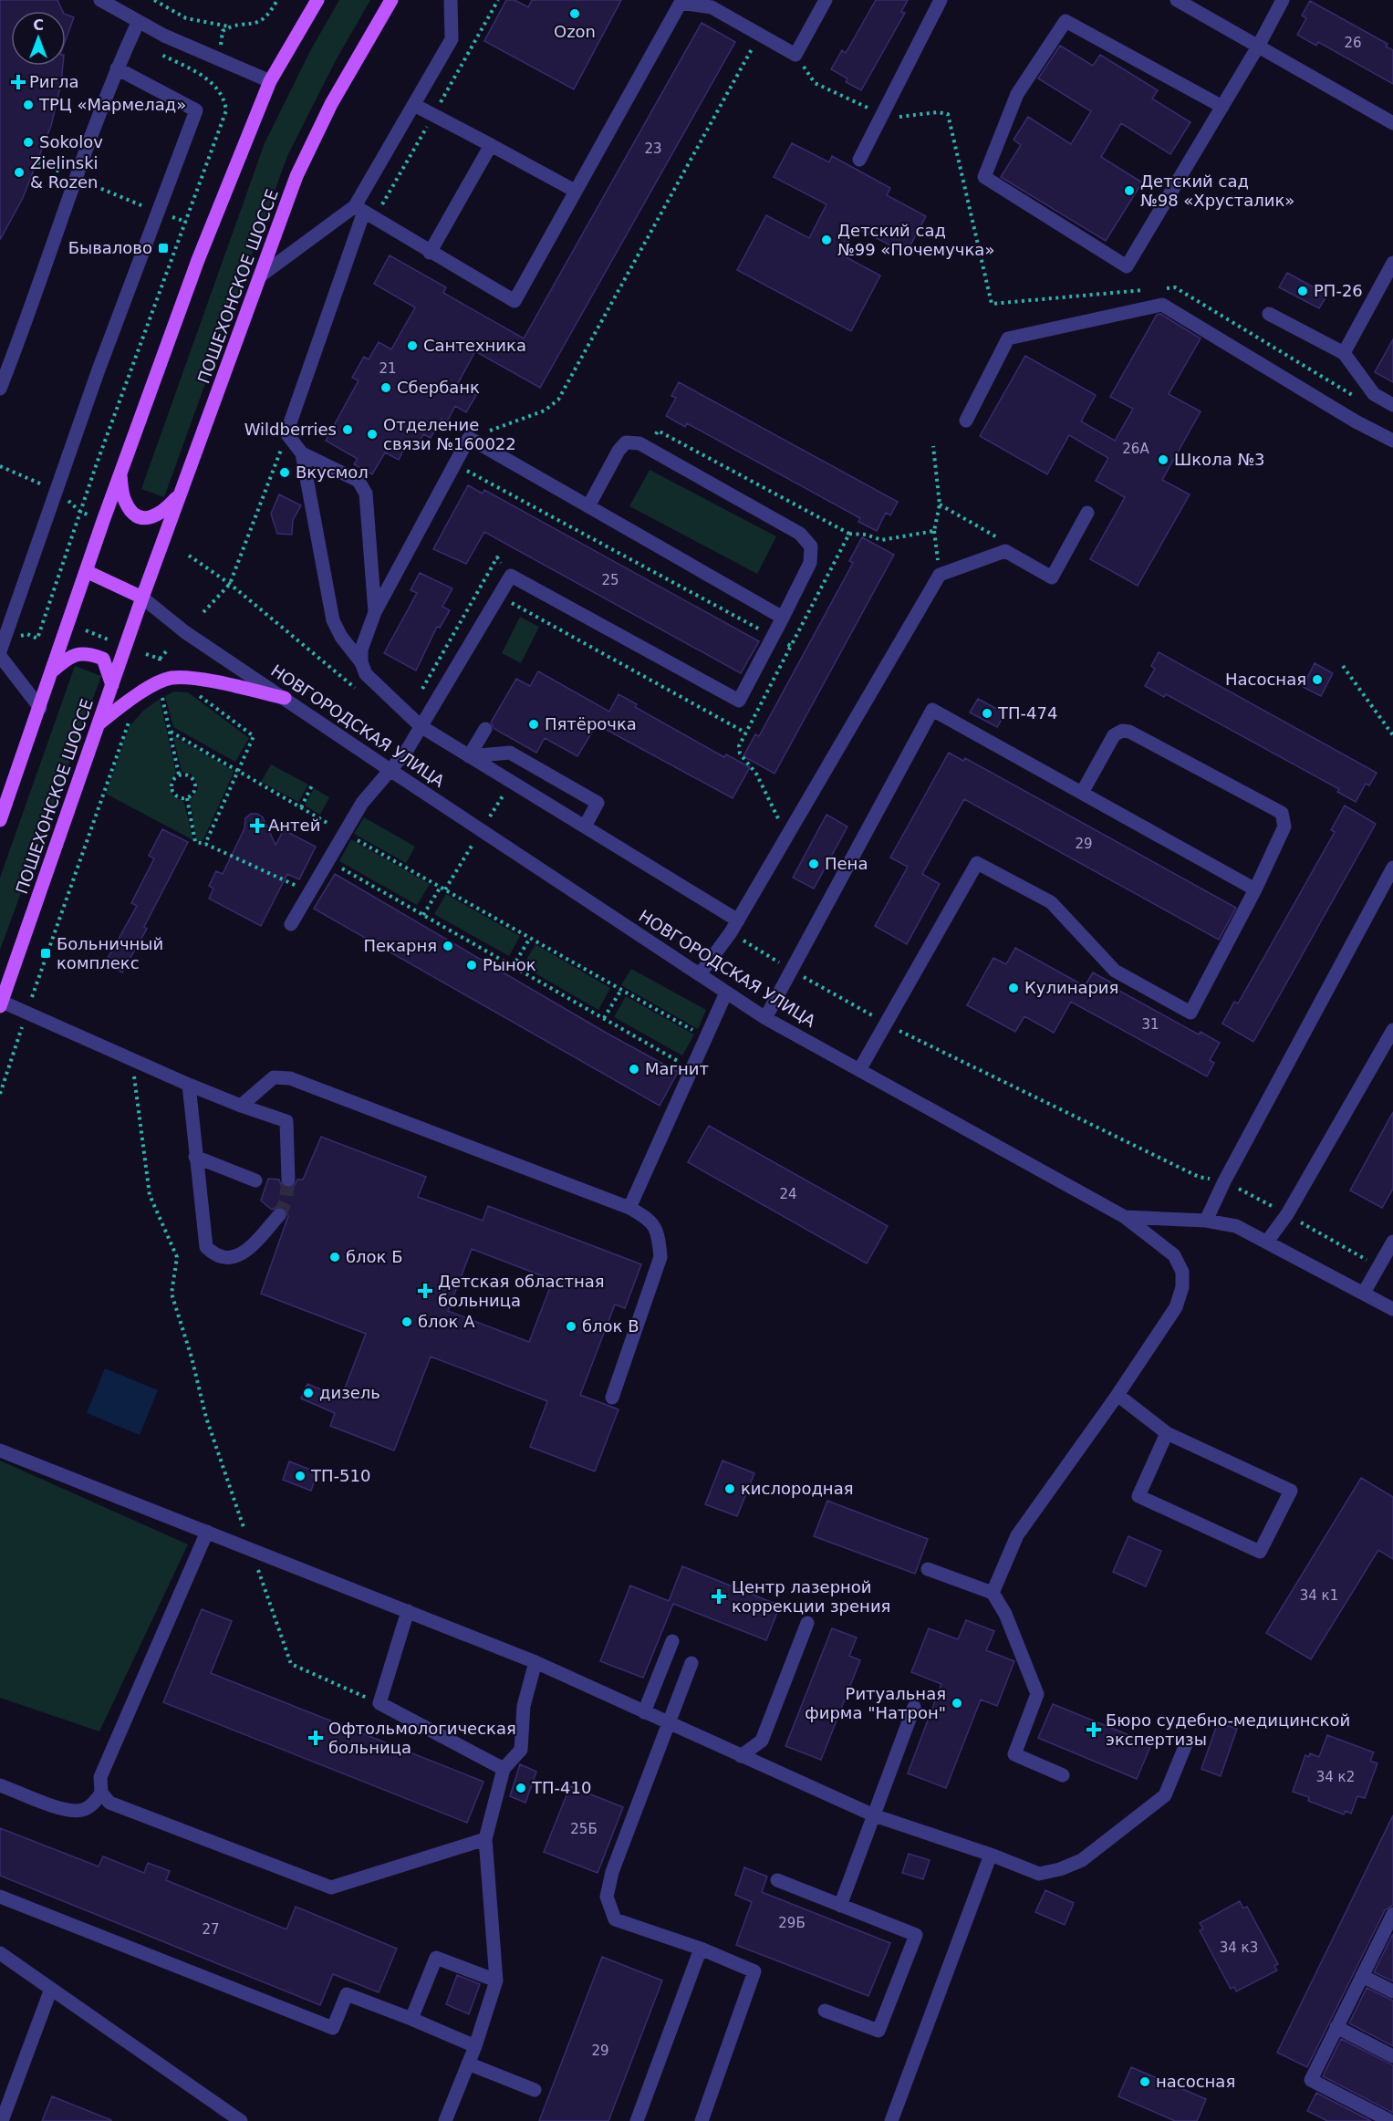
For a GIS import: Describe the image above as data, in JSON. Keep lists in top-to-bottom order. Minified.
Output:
{"streets":{"main road":["ПОШЕХОНСКОЕ ШОССЕ"],"street":["НОВГОРОДСКАЯ УЛИЦА"]},"crossings":[["ПОШЕХОНСКОЕ ШОССЕ","НОВГОРОДСКАЯ УЛИЦА"]],"places":{"other":["Ozon","ТРЦ «Мармелад»","Sokolov","Zielinski & Rozen","Детский сад №98 «Хрусталик»","Детский сад №99 «Почемучка»","РП-26","Сантехника","Сбербанк","Wildberries","Отделение связи №160022","Школа №3","Вкусмол","Насосная","ТП-474","Пятёрочка","Пена","Пекарня","Рынок","Кулинария","Магнит","блок Б","блок А","блок В","дизель","ТП-510","кислородная","Ритуальная фирма \"Натрон\"","ТП-410","насосная"],"health":["Ригла","Антей","Детская областная больница","Центр лазерной коррекции зрения","Бюро судебно-медицинской экспертизы","Офтольмологическая больница"],"transit":["Бывалово","Больничный комплекс"]},"house_numbers":["26","23","21","26А","25","29","31","24","34 к1","34 к2","25Б","29Б","27","34 к3","29"],"north":"top"}
